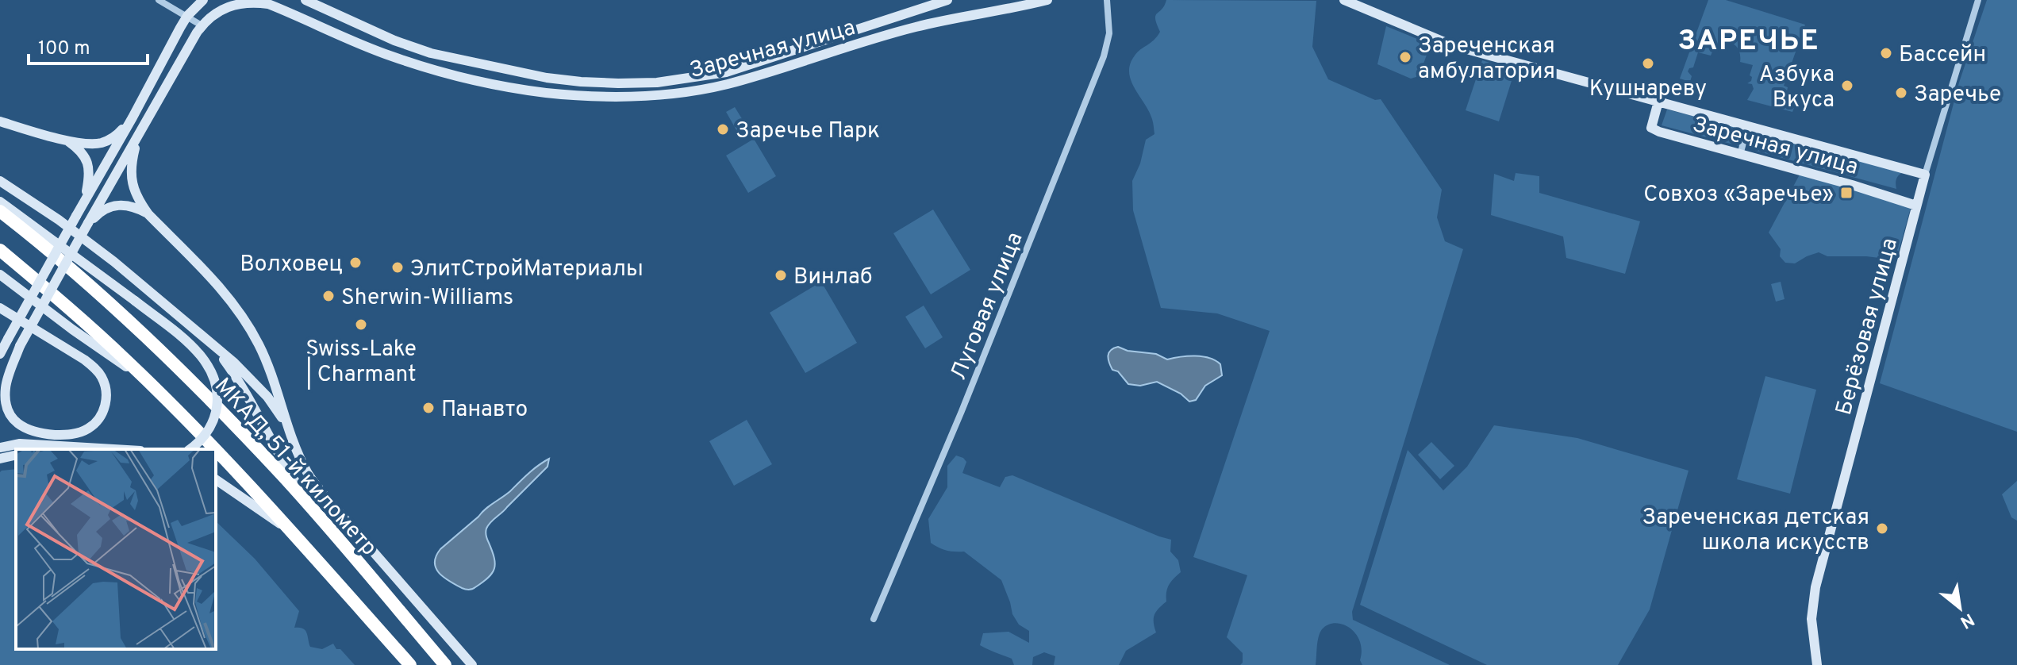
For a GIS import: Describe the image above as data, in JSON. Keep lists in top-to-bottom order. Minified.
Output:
{"streets":{"highway":["МКАД, 51-й километр"],"street":["Заречная улица","Луговая улица","Берёзовая улица"]},"crossings":[["Заречная улица","Берёзовая улица"]],"districts":["ЗАРЕЧЬЕ"],"places":{"other":["Бассейн","Зареченская амбулатория","Кушнареву","Азбука Вкуса","Заречье","Заречье Парк","Волховец","ЭлитСтройМатериалы","Винлаб","Sherwin-Williams","Swiss-Lake | Charmant","Панавто","Зареченская детская школа искусств"],"transit":["Совхоз «Заречье»"]},"scale_bar":"100 m","north":"bottom right"}
